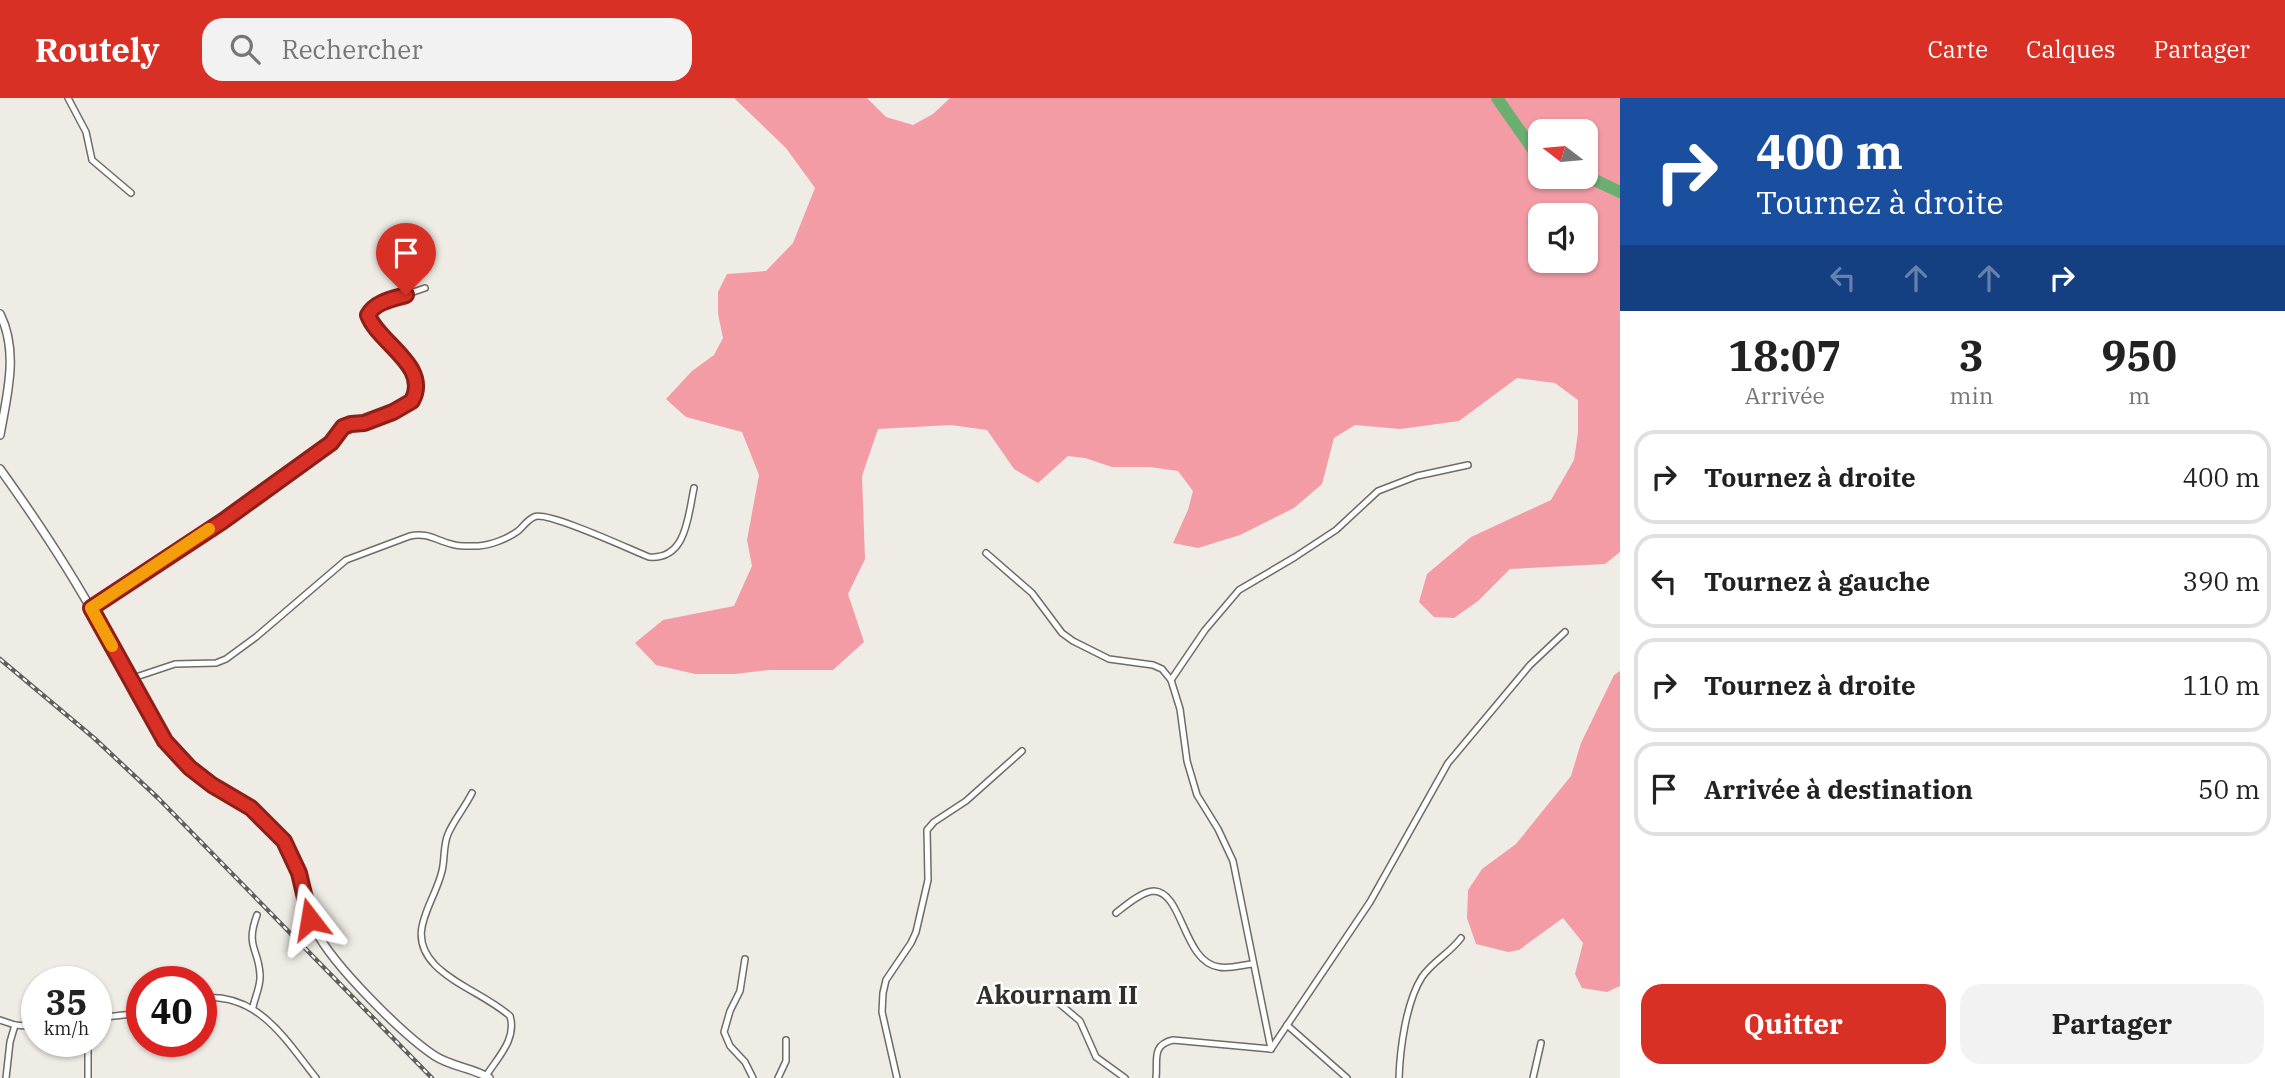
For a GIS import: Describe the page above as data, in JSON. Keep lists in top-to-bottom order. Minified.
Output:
{"districts":["Akournam II"],"north":"left","page":{"header":"Routely","search":"Rechercher","nav":["Carte","Calques","Partager"],"turn":["400 m","Tournez à droite"],"eta":["18:07","Arrivée","3","min","950","m"],"list":[{"name":"Tournez à droite","value":"400 m"},{"name":"Tournez à gauche","value":"390 m"},{"name":"Tournez à droite","value":"110 m"},{"name":"Arrivée à destination","value":"50 m"}],"speed":"35 km/h","limit":"40","buttons":["Quitter","Partager"]}}
